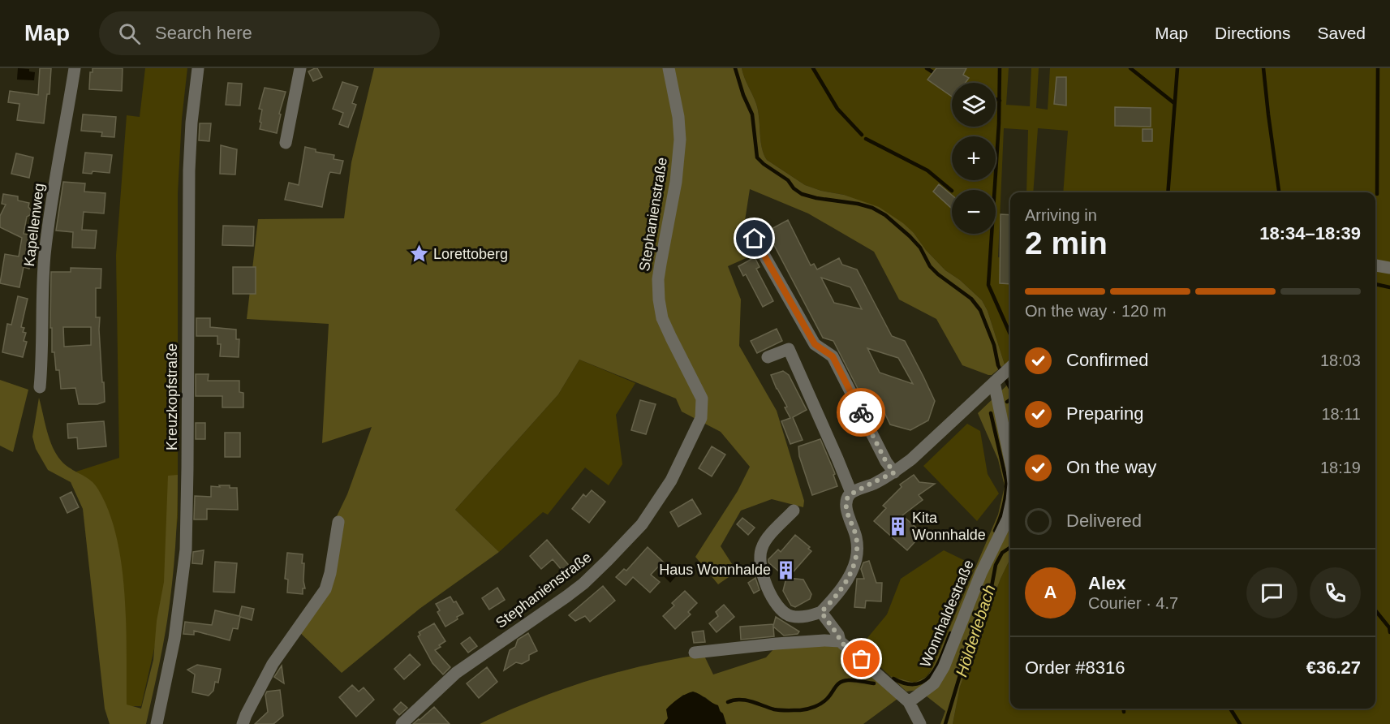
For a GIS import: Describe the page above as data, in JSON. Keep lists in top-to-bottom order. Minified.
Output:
{"streets":{"street":["Stephanienstraße","Kapellenweg","Kreuzkopfstraße","Wonnhaldestraße"]},"water":["Hölderlebach"],"places":{"place":["Lorettoberg"],"building":["Kita Wonnhalde","Haus Wonnhalde"]},"page":{"header":"Map","search":"Search here","nav":["Map","Directions","Saved"],"map_buttons":["+","−"],"heading":["2 min","Arriving in","18:34–18:39"],"panel":["Alex","Courier · 4.7","Order #8316","€36.27"],"bar":"On the way · 120 m","list":[["Confirmed","18:03"],["Preparing","18:11"],["On the way","18:19"],"Delivered"],"round":"A"}}
